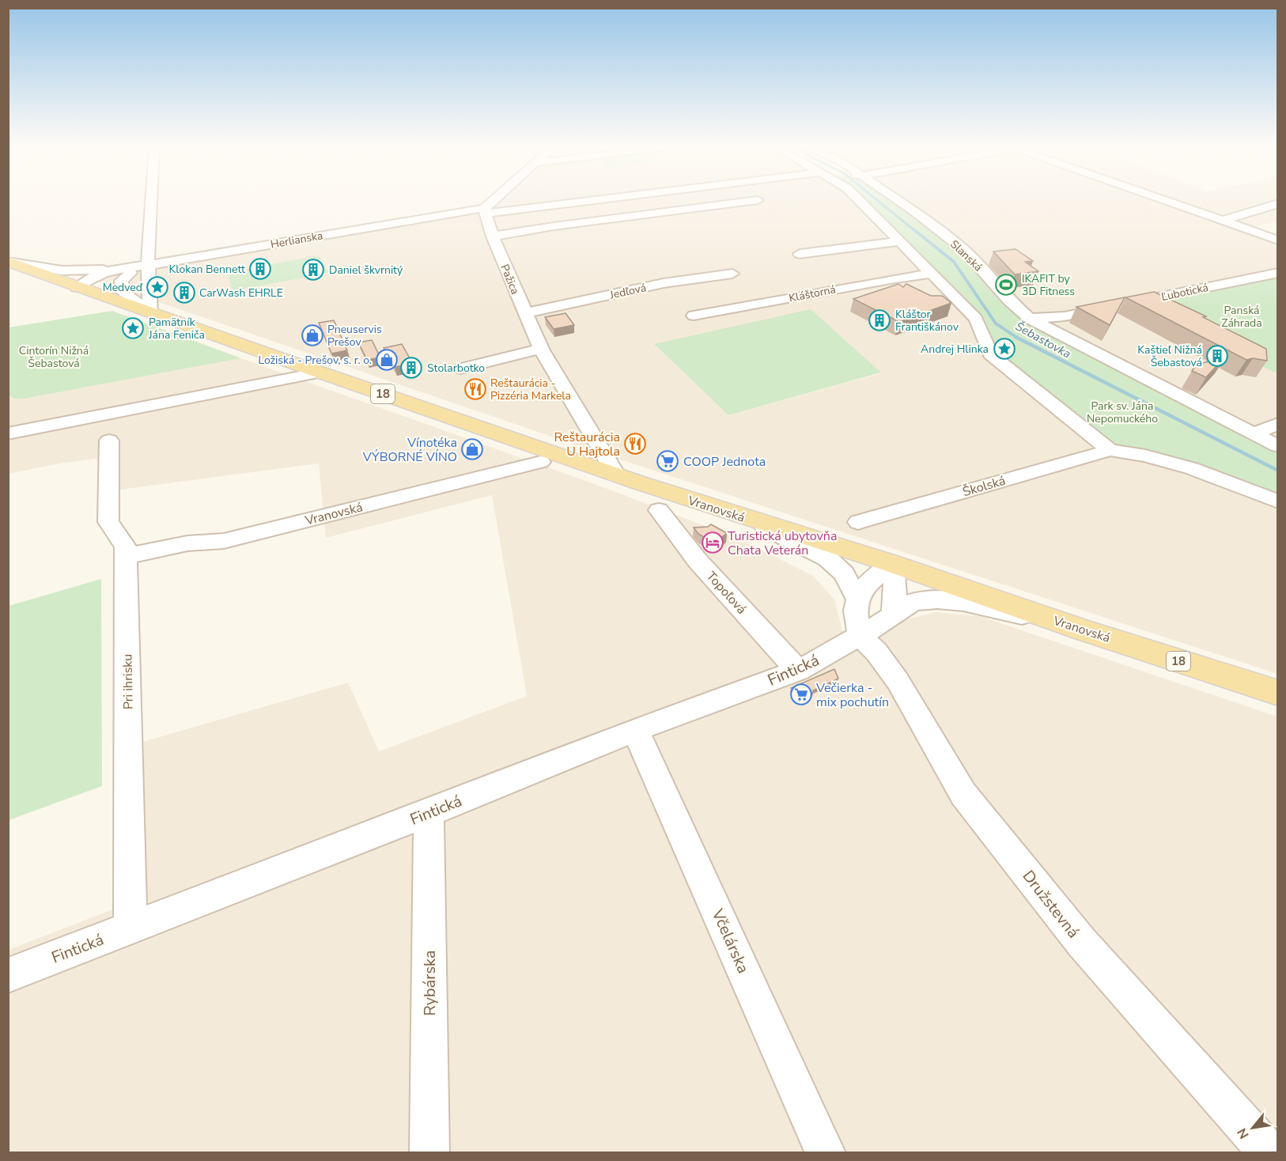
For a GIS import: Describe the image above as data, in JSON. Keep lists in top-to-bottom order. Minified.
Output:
{"streets":{"main road":["18","Vranovská"],"street":["Herlianska","Slanská","Pažica","Jedľová","Ľubotická","Kláštorná","Školská","Topoľová","Fintická","Pri ihrisku","Družstevná","Včelárska","Rybárska"]},"crossings":[["Herlianska","Pažica"],["Herlianska","Vranovská"],["Slanská","Ľubotická"],["Pažica","Jedľová"],["Pažica","Vranovská"],["Vranovská","Fintická"],["Vranovská","Pri ihrisku"],["Topoľová","Fintická"],["Fintická","Pri ihrisku"],["Fintická","Družstevná"],["Fintická","Včelárska"],["Fintická","Rybárska"]],"water":["Šebastovka"],"parks":["Panská Záhrada","Cintorín Nižná Šebastová","Park sv. Jána Nepomuckého"],"places":{"building":["Klokan Bennett","Daniel škvrnitý","CarWash EHRLE","Kláštor Františkánov","Kaštieľ Nižná Šebastová","Stolarbotko"],"sports":["IKAFIT by 3D Fitness"],"place":["Medveď","Pamätník Jána Feniča","Andrej Hlinka"],"shop":["Pneuservis Prešov","Ložiská - Prešov, s. r. o.","Vínotéka VÝBORNÉ VÍNO"],"restaurant":["Reštaurácia - Pizzéria Markela","Reštaurácia U Hajtola"],"supermarket":["COOP Jednota","Večierka - mix pochutín"],"hotel":["Turistická ubytovňa Chata Veterán"]},"north":"bottom left"}
